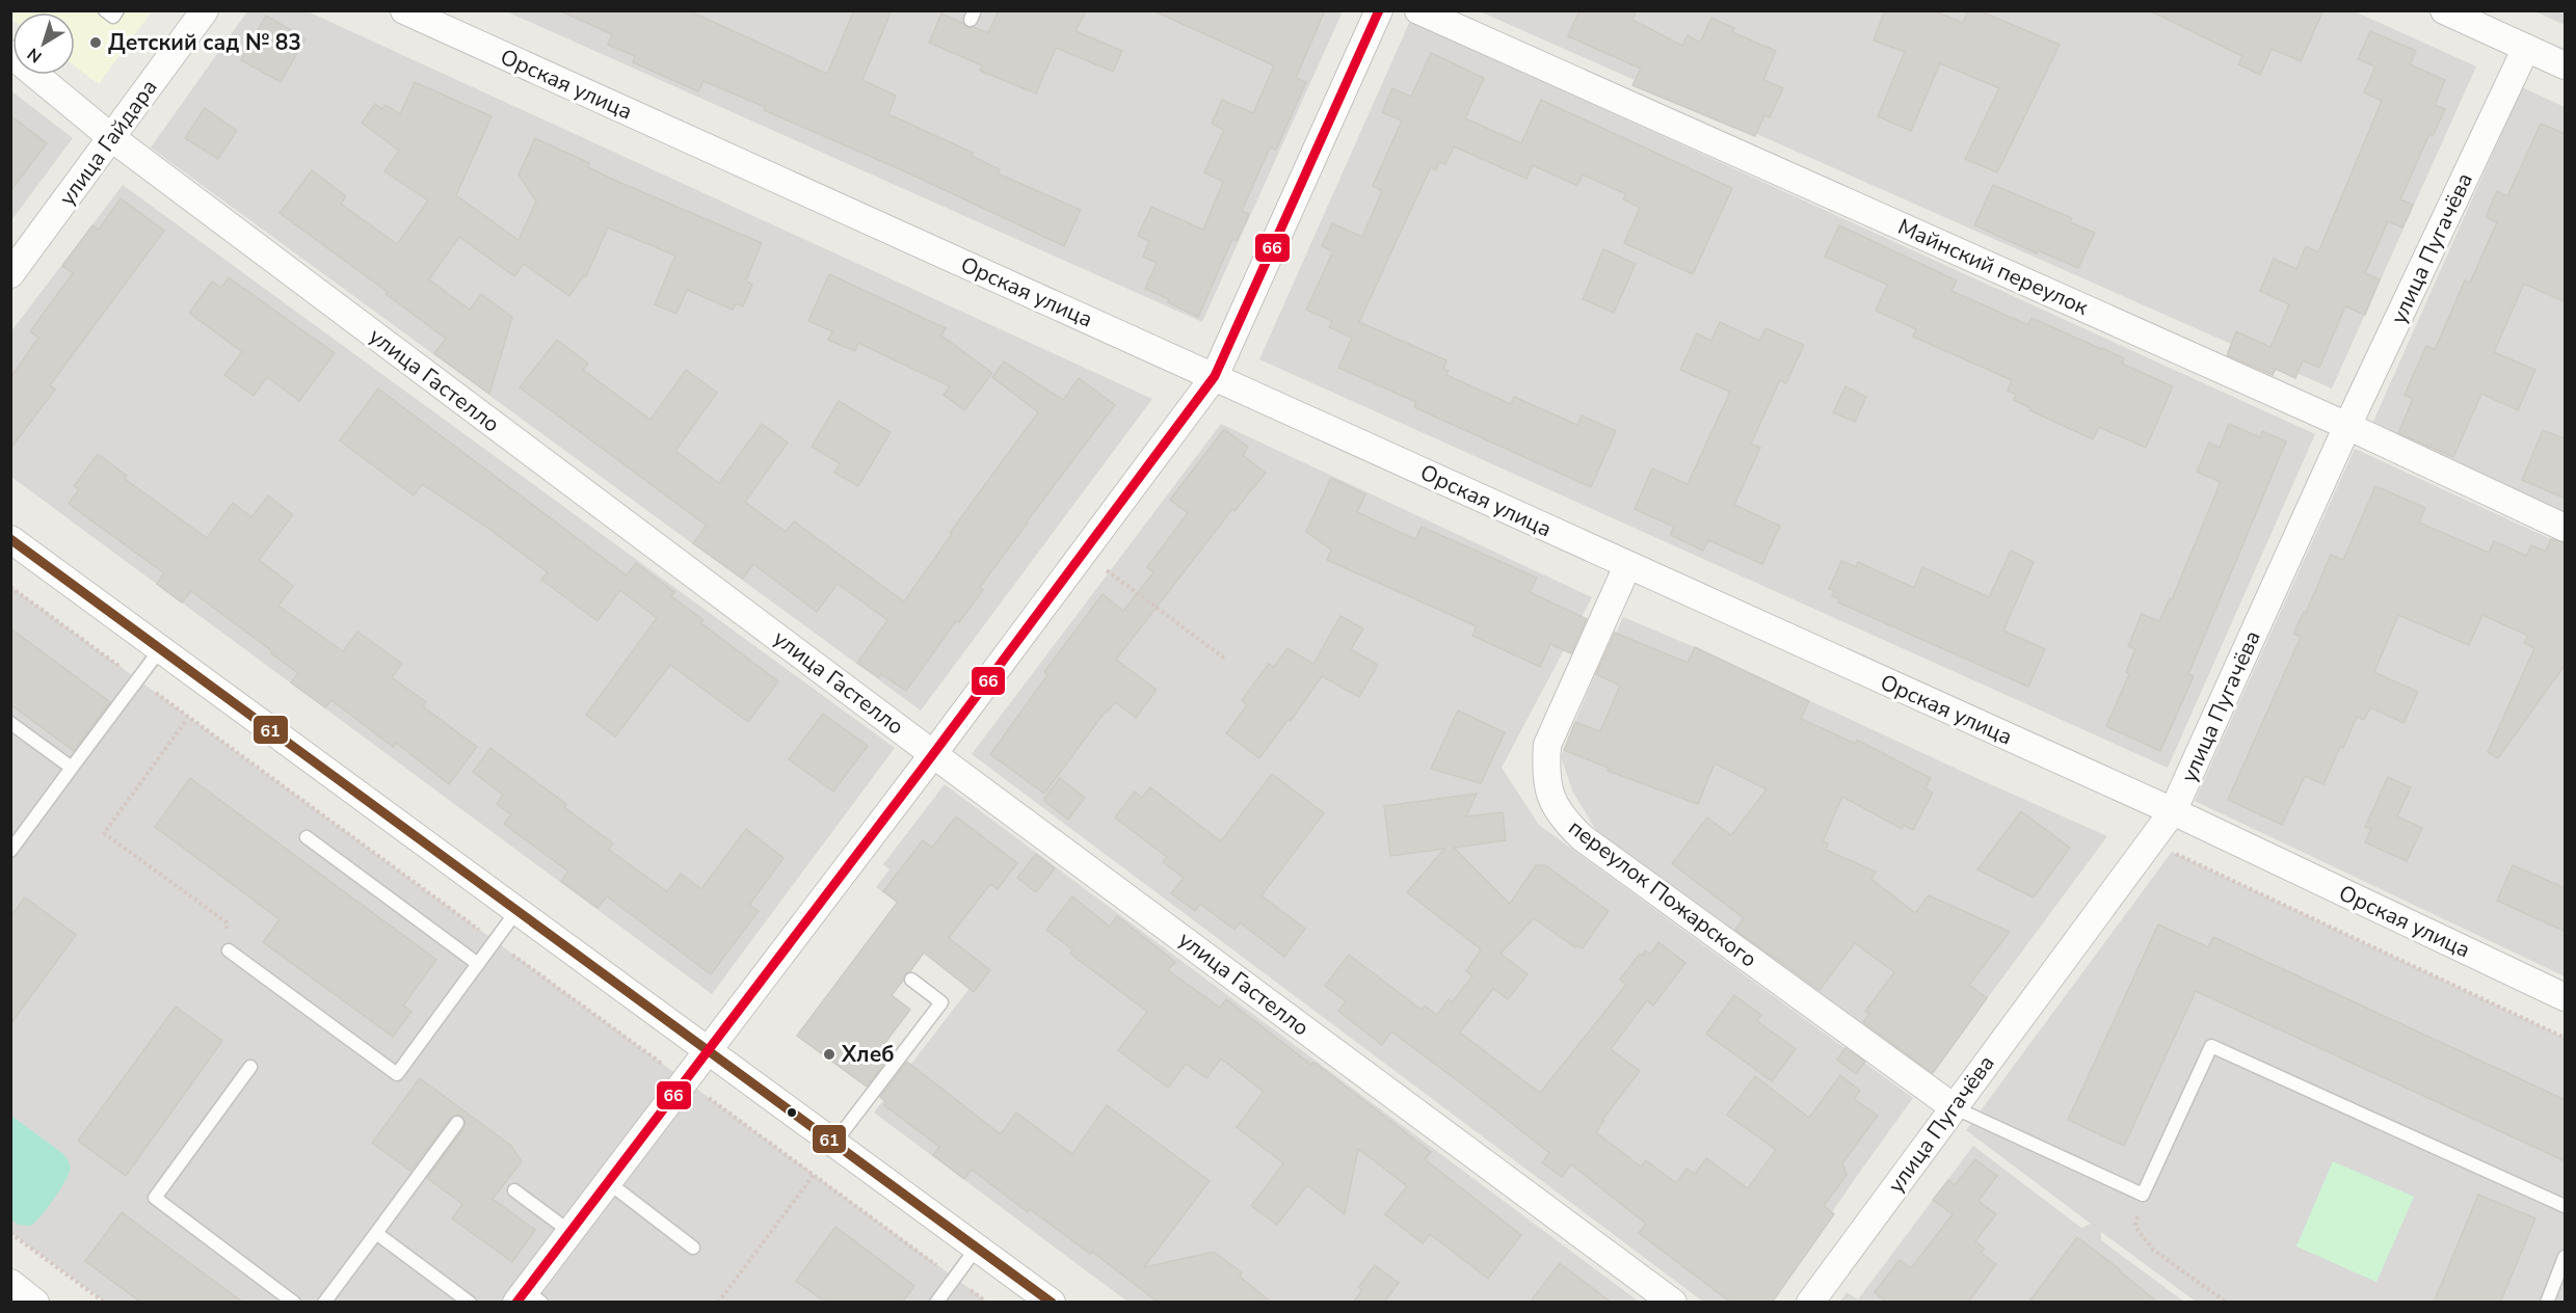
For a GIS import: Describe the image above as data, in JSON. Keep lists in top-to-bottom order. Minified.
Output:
{"streets":{"street":["Орская улица","улица Гайдара","улица Пугачёва","Майнский переулок","улица Гастелло","переулок Пожарского"]},"crossings":[["Орская улица","улица Пугачёва"],["Орская улица","переулок Пожарского"],["улица Гайдара","улица Гастелло"],["улица Пугачёва","Майнский переулок"],["улица Пугачёва","переулок Пожарского"]],"places":["Детский сад № 83","Хлеб"],"lines":["transit line 66","transit line 61"],"north":"bottom left"}
